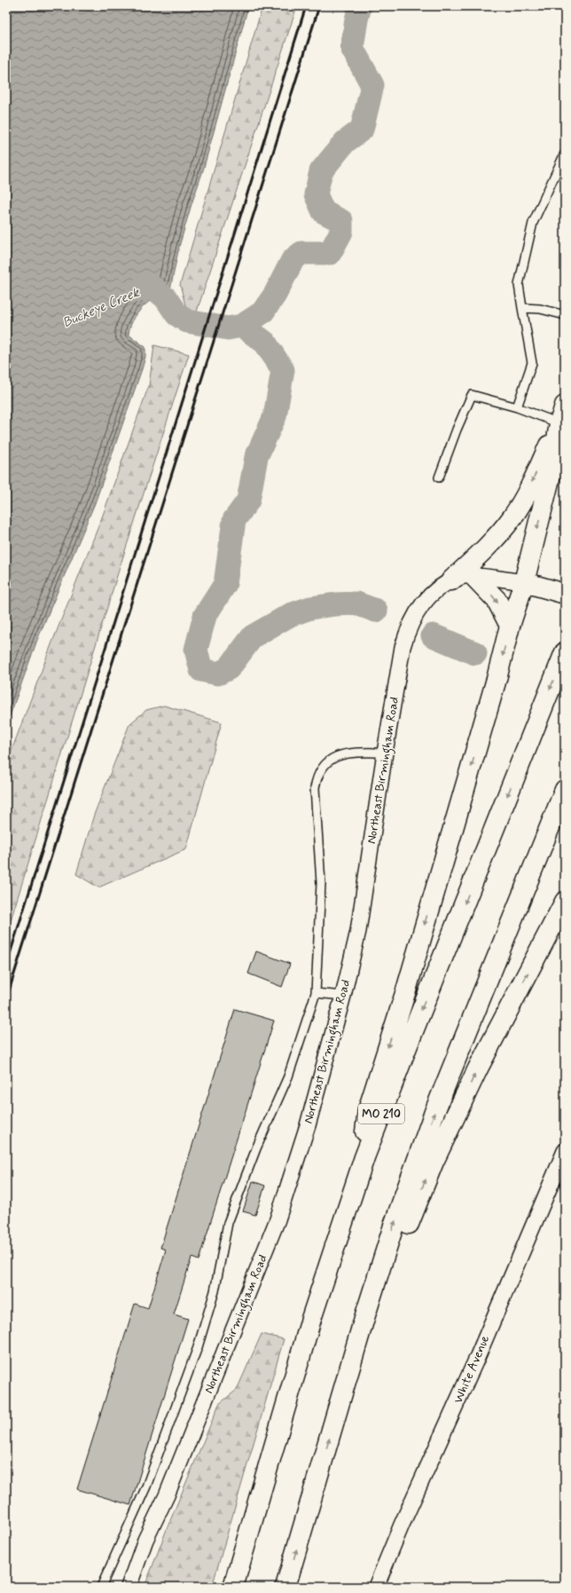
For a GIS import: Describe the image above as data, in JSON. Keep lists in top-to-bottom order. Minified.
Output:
{"streets":{"main road":["MO 210"],"street":["Northeast Birmingham Road","White Avenue"]},"water":["Buckeye Creek"]}
